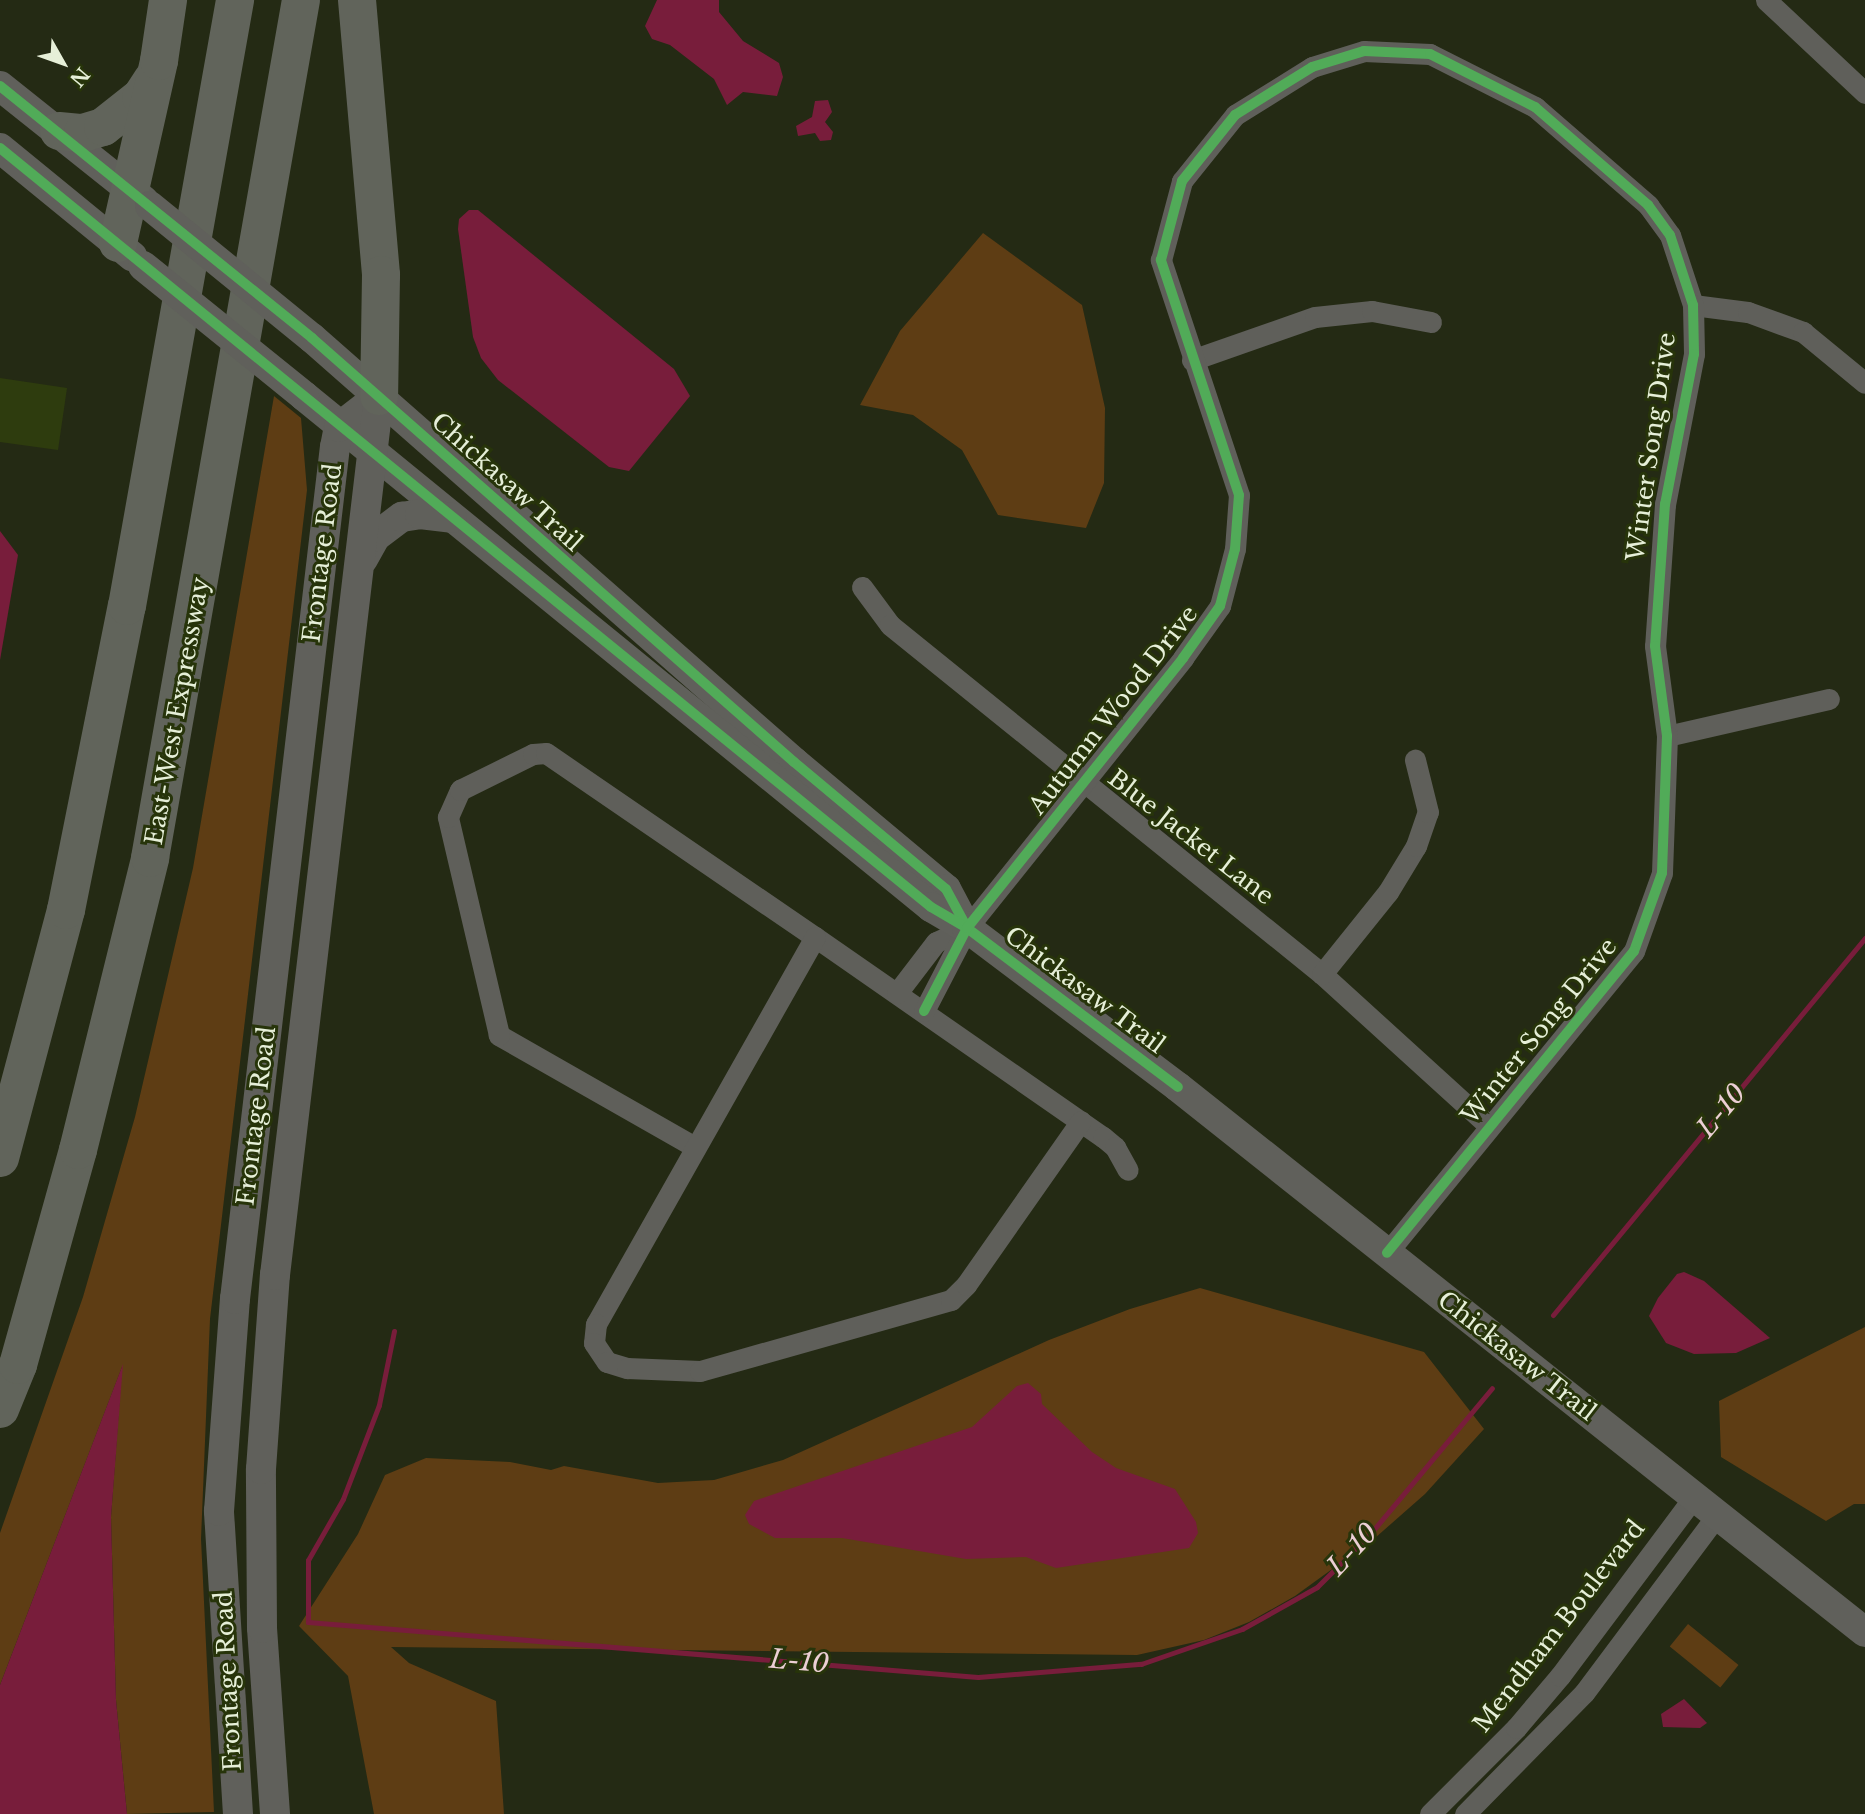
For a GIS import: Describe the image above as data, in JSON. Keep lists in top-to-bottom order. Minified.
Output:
{"streets":{"highway":["East-West Expressway"],"street":["Winter Song Drive","Chickasaw Trail","Frontage Road","Autumn Wood Drive","Blue Jacket Lane","Mendham Boulevard"]},"crossings":[["Winter Song Drive","Chickasaw Trail"],["Winter Song Drive","Autumn Wood Drive"],["Winter Song Drive","Blue Jacket Lane"],["Chickasaw Trail","Frontage Road"],["Chickasaw Trail","Autumn Wood Drive"],["Chickasaw Trail","Mendham Boulevard"],["Autumn Wood Drive","Blue Jacket Lane"]],"water":["L-10"],"north":"bottom right"}
